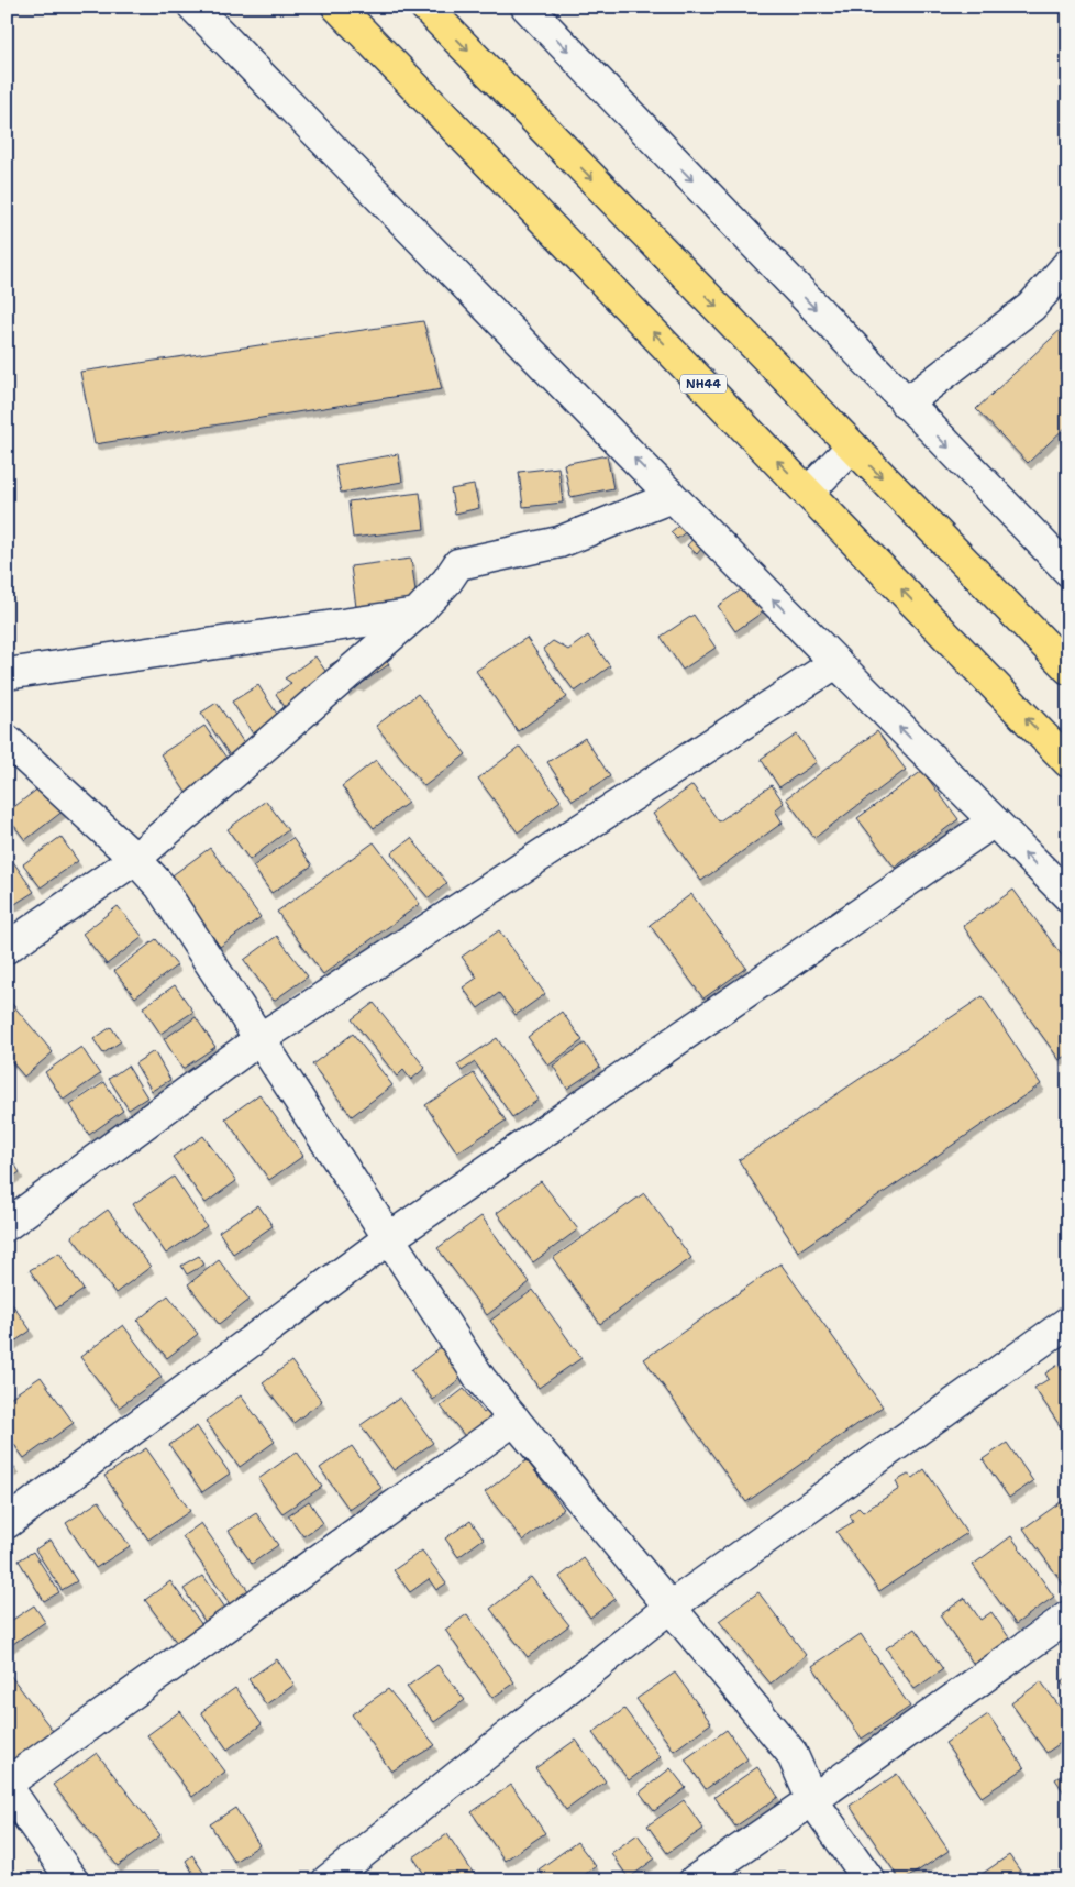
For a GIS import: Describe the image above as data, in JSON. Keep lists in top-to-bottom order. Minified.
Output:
{"streets":{"highway":["NH44"]}}
